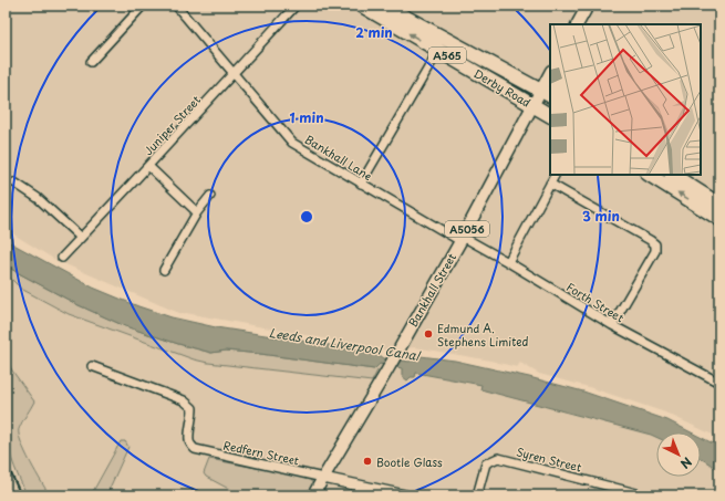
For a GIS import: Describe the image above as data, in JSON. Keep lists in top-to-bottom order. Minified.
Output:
{"streets":{"highway":["A565","Derby Road"],"main road":["A5056","Bankhall Street"],"street":["Juniper Street","Bankhall Lane","Forth Street","Redfern Street","Syren Street"]},"crossings":[["Derby Road","A5056"],["Derby Road","Bankhall Street"],["Juniper Street","Bankhall Lane"],["Bankhall Lane","Bankhall Street"],["Bankhall Lane","Forth Street"],["A5056","Bankhall Street"],["Bankhall Street","Forth Street"],["Bankhall Street","Redfern Street"]],"water":["Leeds and Liverpool Canal"],"places":["Edmund A. Stephens Limited","Bootle Glass"],"north":"bottom right","rings":["2 min","1 min","3 min"]}
